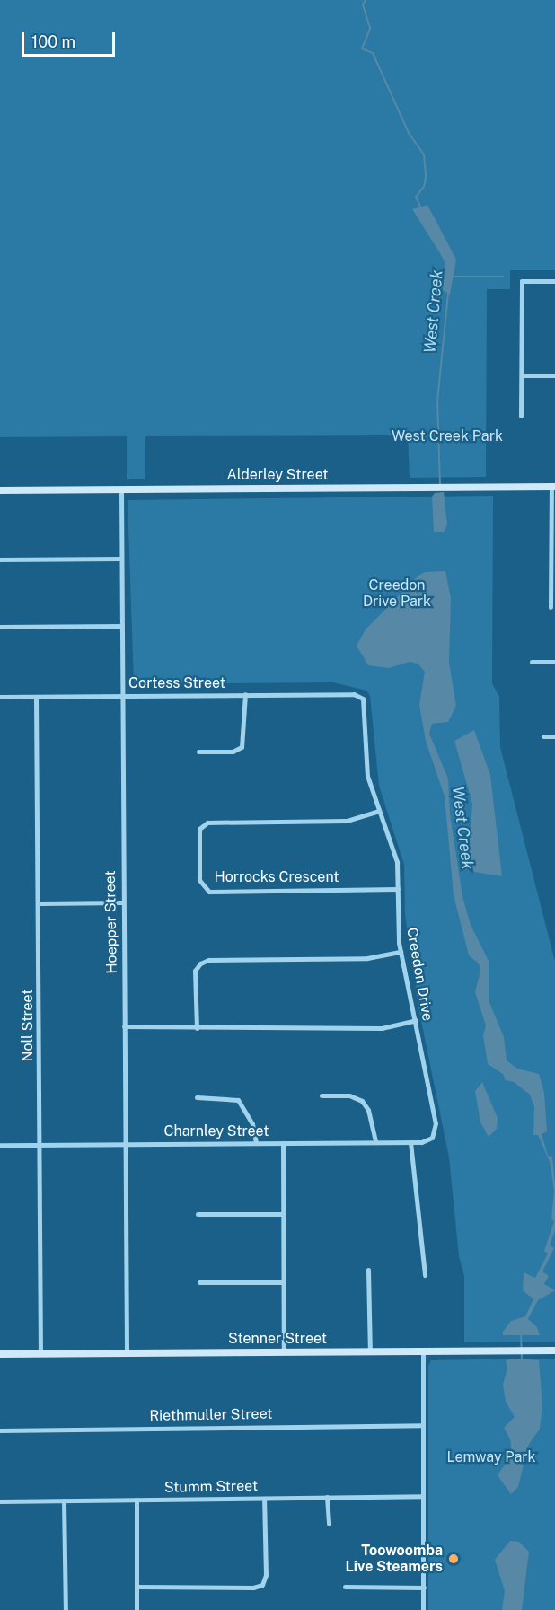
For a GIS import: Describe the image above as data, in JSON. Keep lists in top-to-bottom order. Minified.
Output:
{"streets":{"main road":["Alderley Street","Stenner Street"],"street":["Cortess Street","Horrocks Crescent","Hoepper Street","Creedon Drive","Noll Street","Charnley Street","Riethmuller Street","Stumm Street"]},"crossings":[["Alderley Street","Hoepper Street"],["Cortess Street","Hoepper Street"],["Cortess Street","Creedon Drive"],["Cortess Street","Noll Street"],["Horrocks Crescent","Creedon Drive"],["Hoepper Street","Charnley Street"],["Hoepper Street","Stenner Street"],["Creedon Drive","Charnley Street"],["Noll Street","Charnley Street"],["Noll Street","Stenner Street"]],"water":["West Creek"],"parks":["West Creek Park","Creedon Drive Park","Lemway Park"],"places":["Toowoomba Live Steamers"],"scale_bar":"100 m"}
